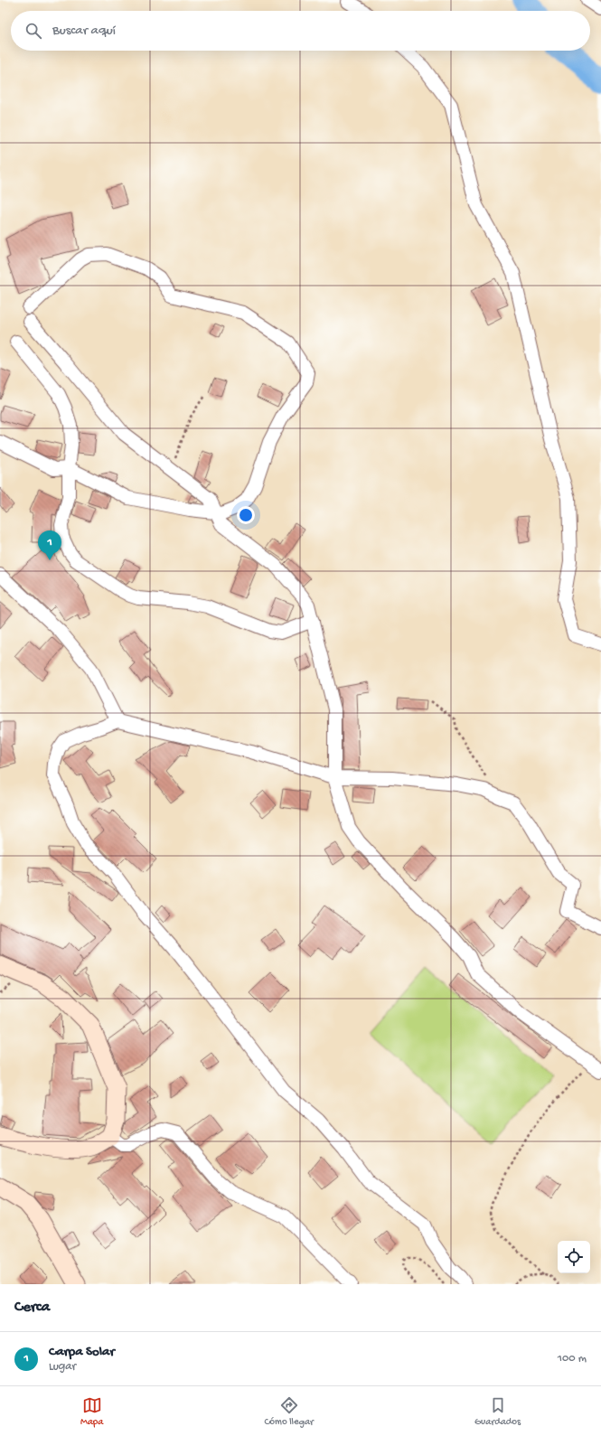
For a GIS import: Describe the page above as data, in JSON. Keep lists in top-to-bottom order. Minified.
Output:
{"page":{"search":"Buscar aquí","pins":"1","heading":"Cerca","list":[{"mark":"1","name":"Carpa Solar","note":"Lugar","value":"100 m"}],"nav":["Mapa","Cómo llegar","Guardados"]}}
